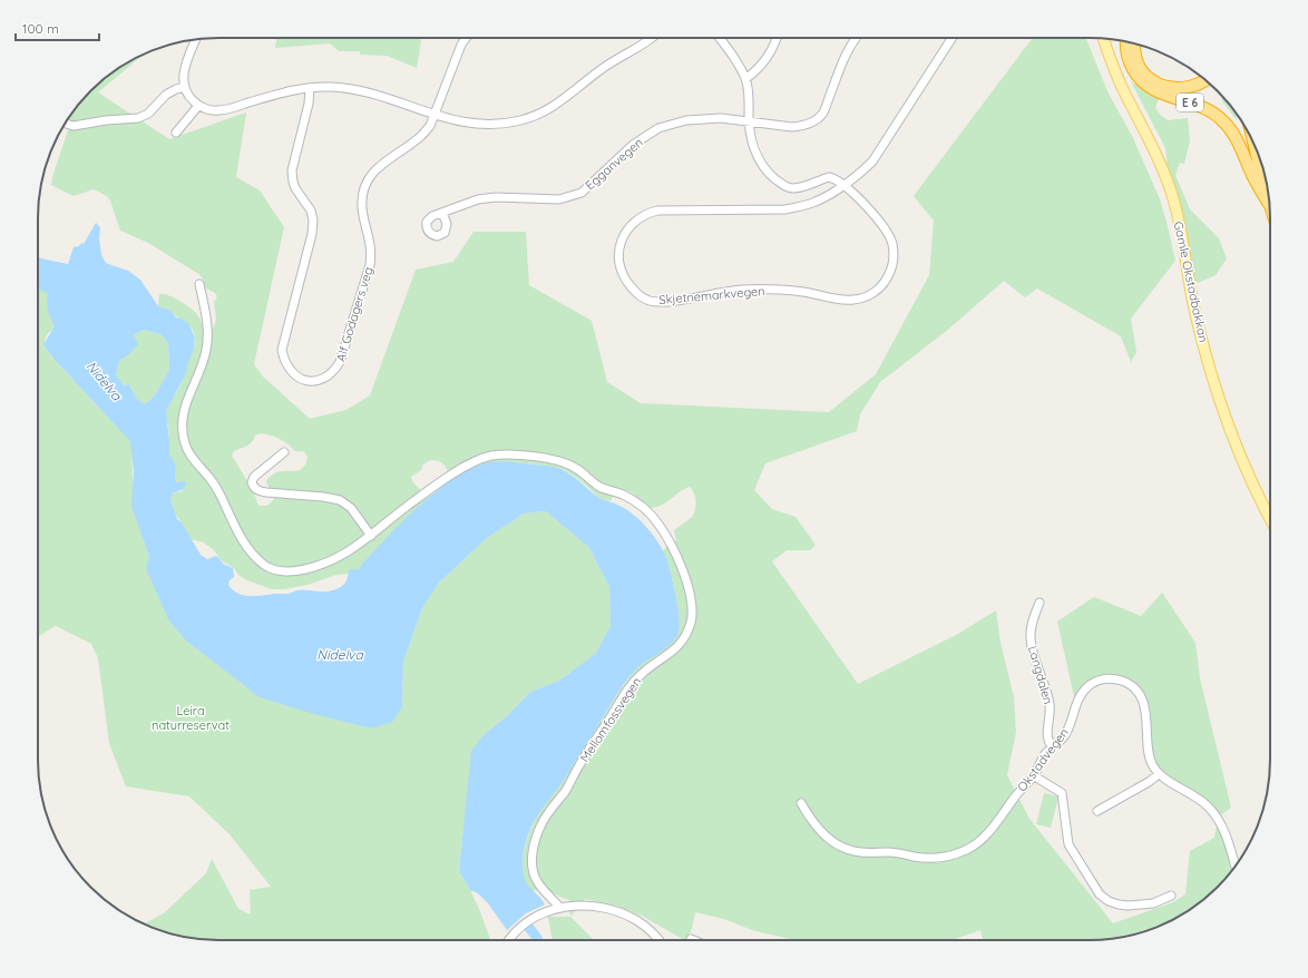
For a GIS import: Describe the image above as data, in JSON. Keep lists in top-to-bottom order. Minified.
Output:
{"streets":{"highway":["E 6"],"main road":["Gamle Okstadbakkan"],"street":["Egganvegen","Skjetnemarkvegen","Alf Godagers veg","Langdalen","Mellomfossvegen","Okstadvegen"]},"crossings":[["Langdalen","Okstadvegen"]],"water":["Nidelva"],"parks":["Leira naturreservat"],"scale_bar":"100 m"}
